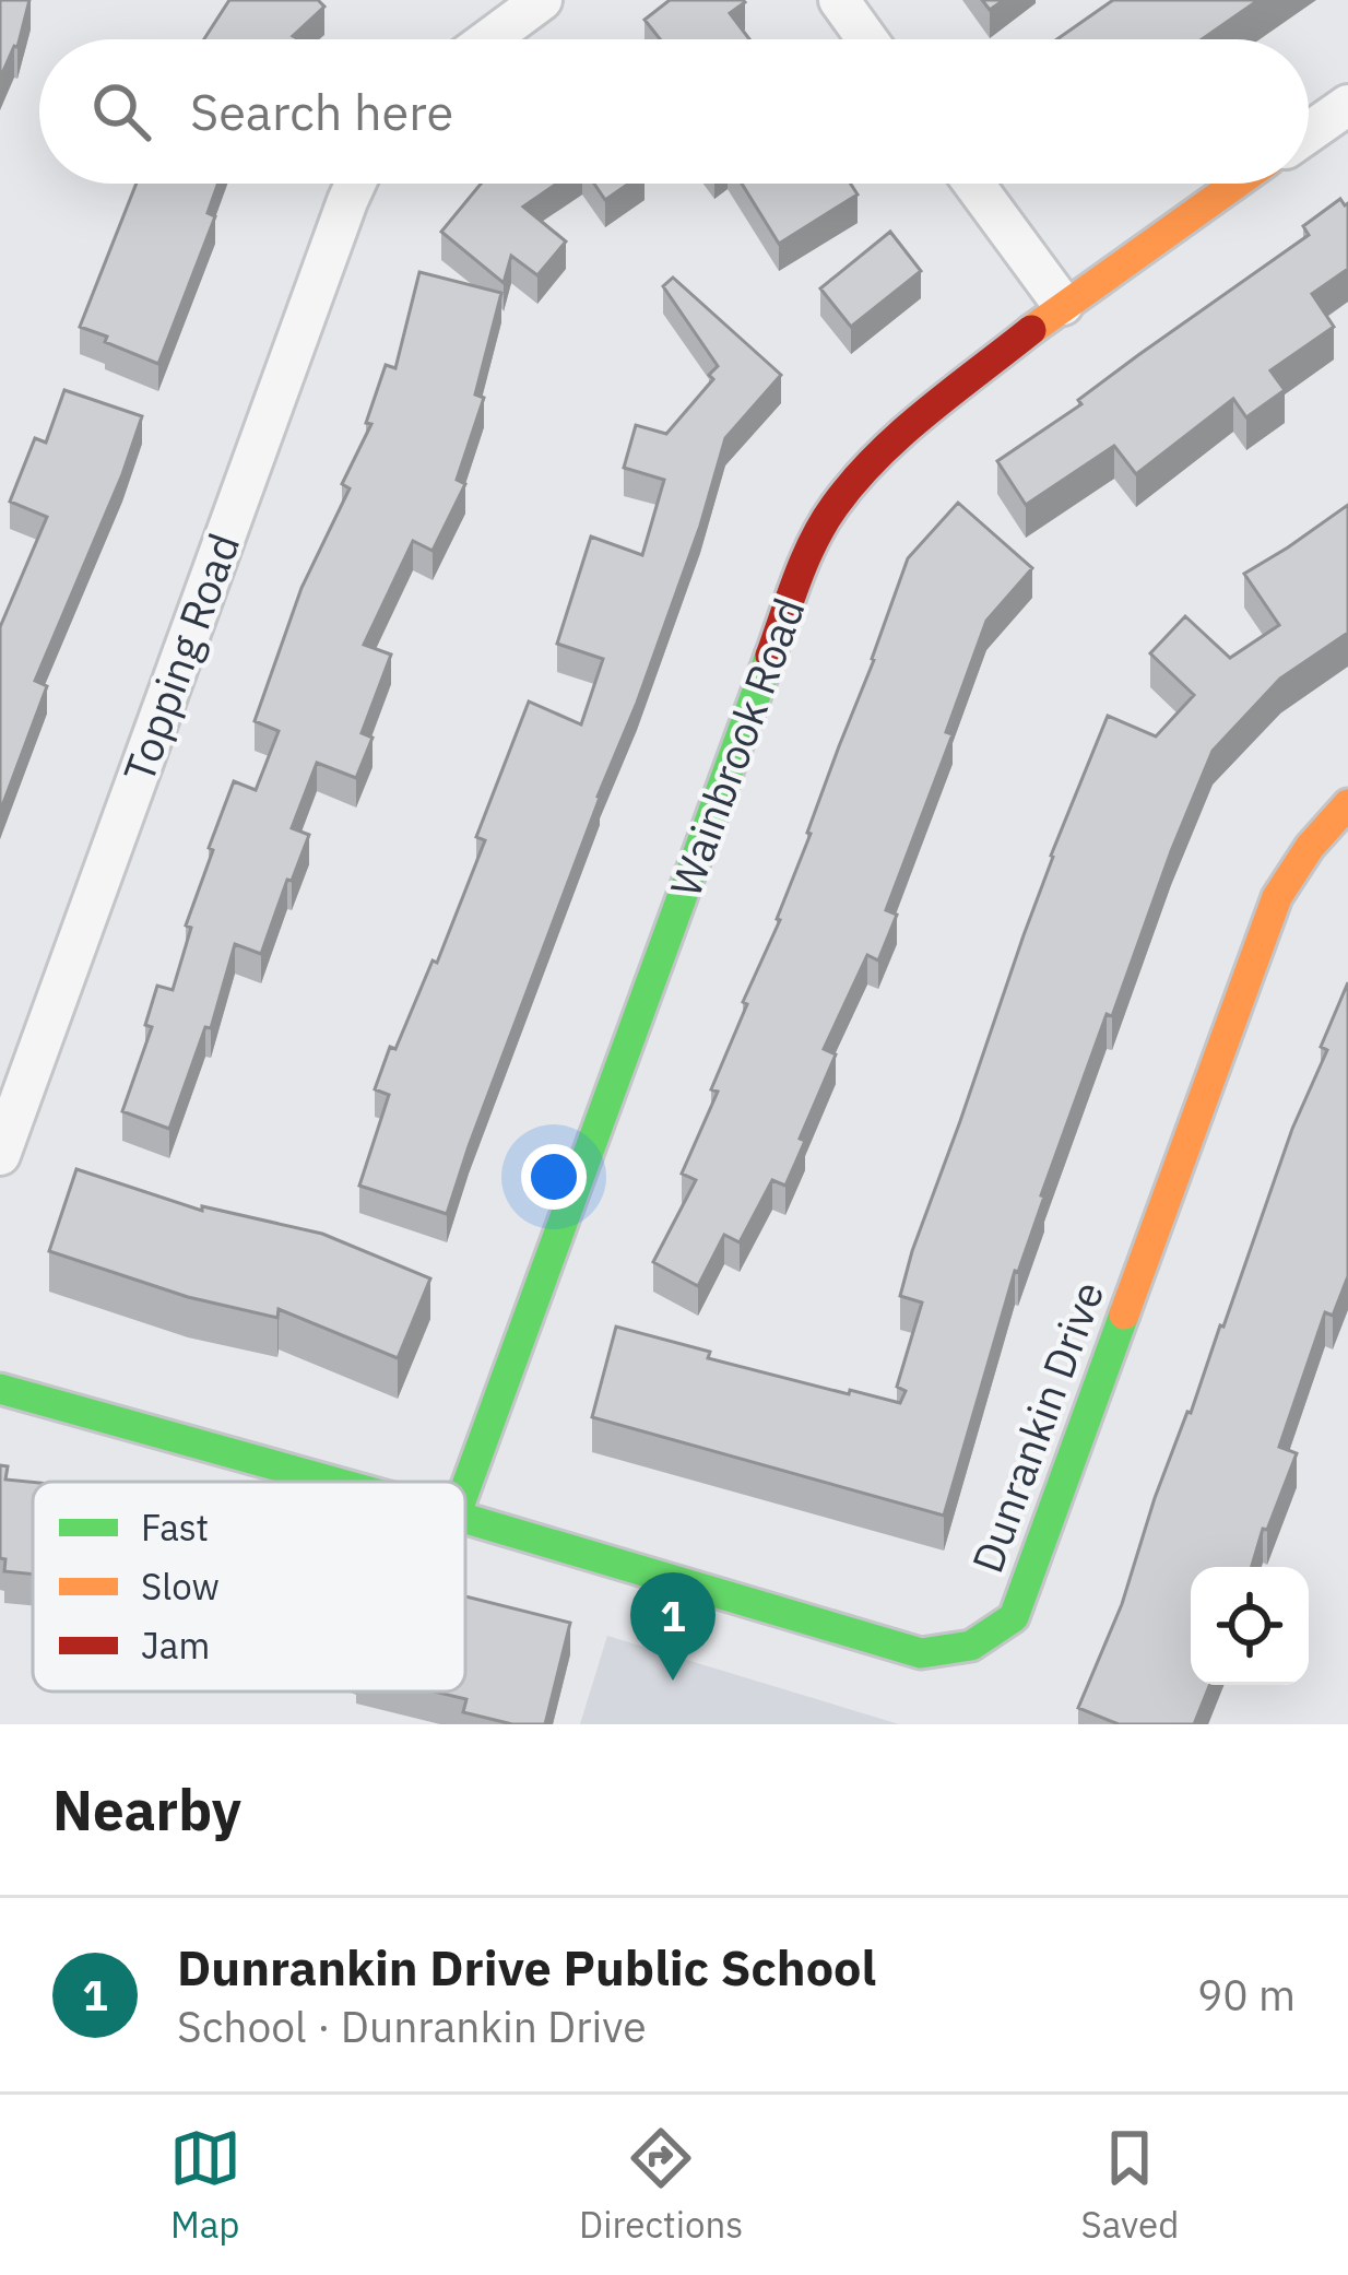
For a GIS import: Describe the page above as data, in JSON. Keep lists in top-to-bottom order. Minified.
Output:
{"streets":{"street":["Topping Road","Wainbrook Road","Dunrankin Drive"]},"legend":["Fast","Slow","Jam"],"page":{"search":"Search here","pins":"1","heading":"Nearby","list":[{"mark":"1","name":"Dunrankin Drive Public School","note":"School · Dunrankin Drive","value":"90 m"}],"nav":["Map","Directions","Saved"]}}
